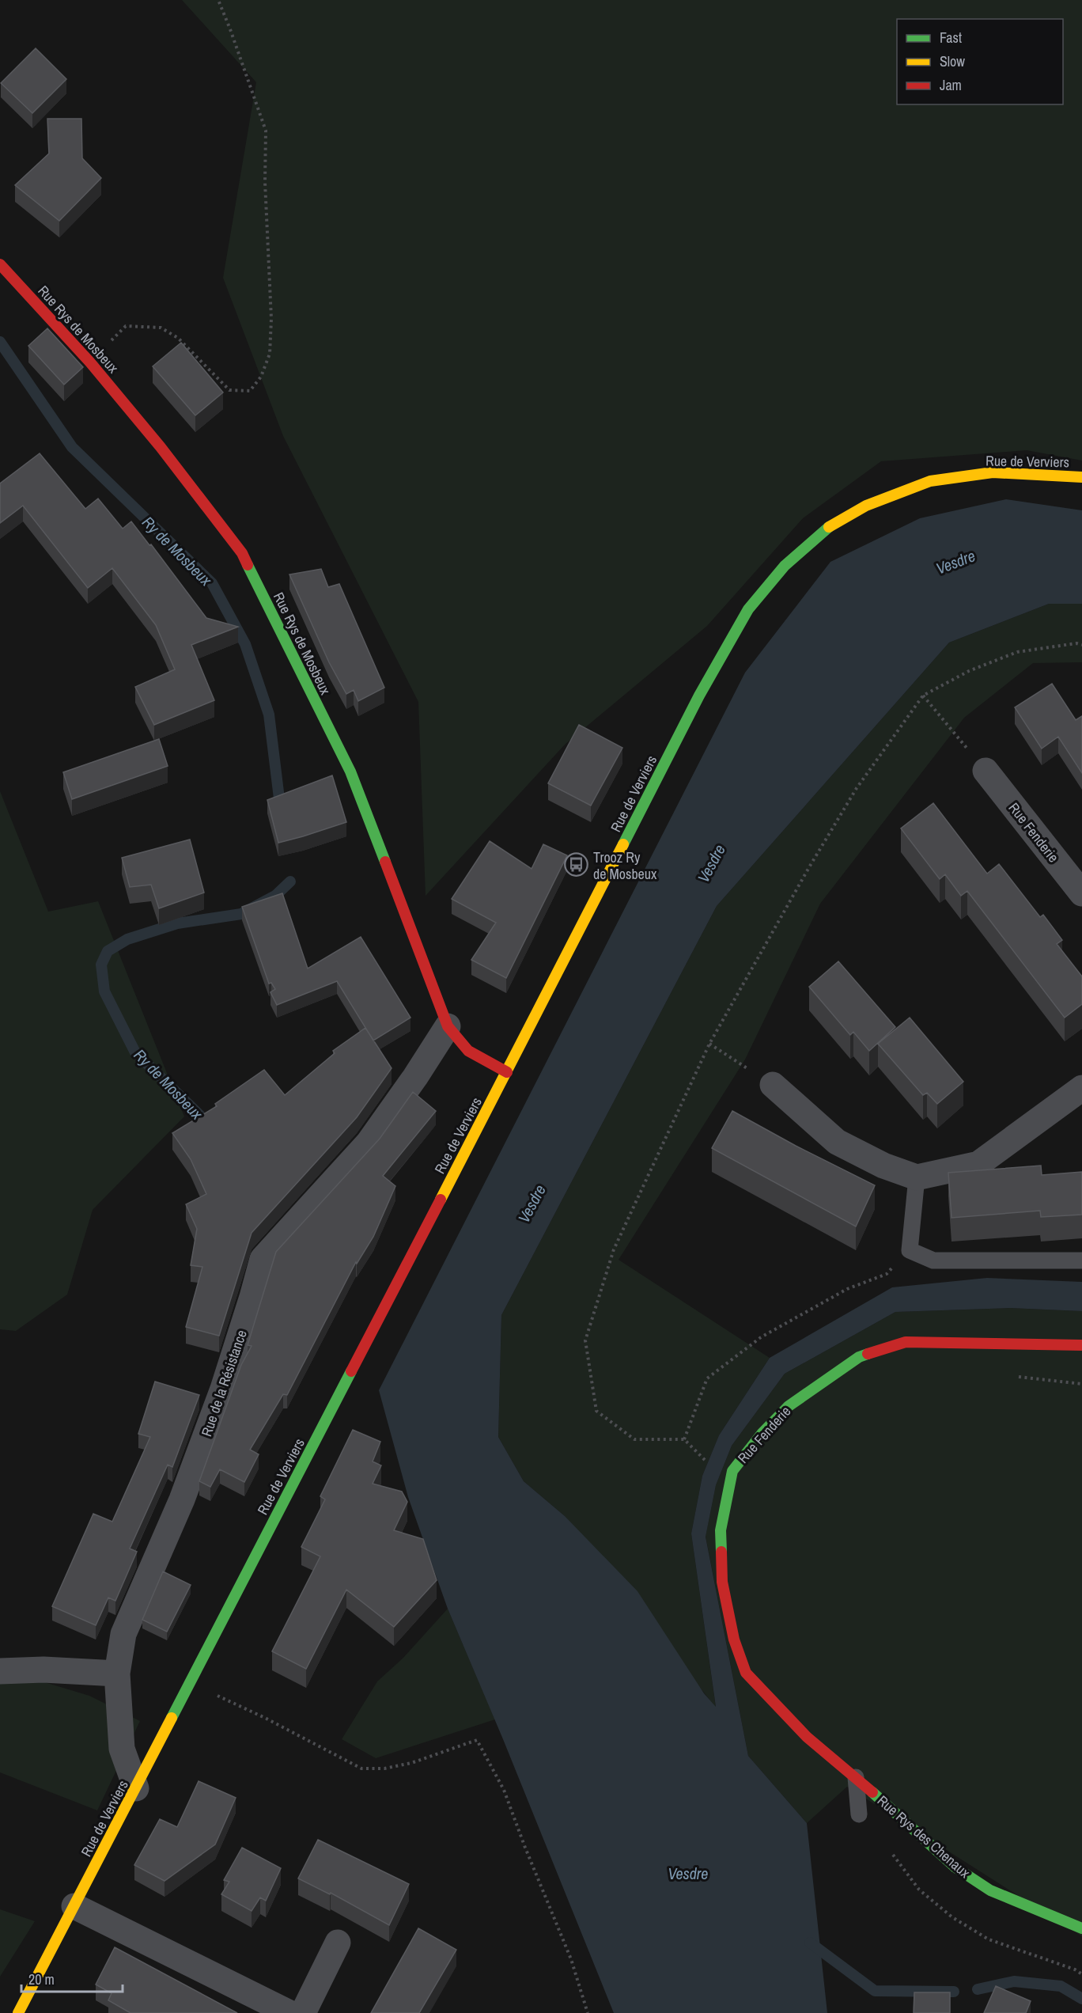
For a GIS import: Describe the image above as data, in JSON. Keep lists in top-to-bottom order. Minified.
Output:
{"streets":{"main road":["Rue Rys de Mosbeux","Rue de Verviers","Rue Fenderie","Rue Rys des Chenaux"],"street":["Rue de la Résistance"]},"crossings":[["Rue Rys de Mosbeux","Rue de Verviers"],["Rue Rys de Mosbeux","Rue de la Résistance"],["Rue de Verviers","Rue de la Résistance"],["Rue Fenderie","Rue Rys des Chenaux"]],"water":["Ry de Mosbeux","Vesdre"],"places":{"bus stop":["Trooz Ry de Mosbeux"]},"legend":["Fast","Slow","Jam"],"scale_bar":"20 m"}
